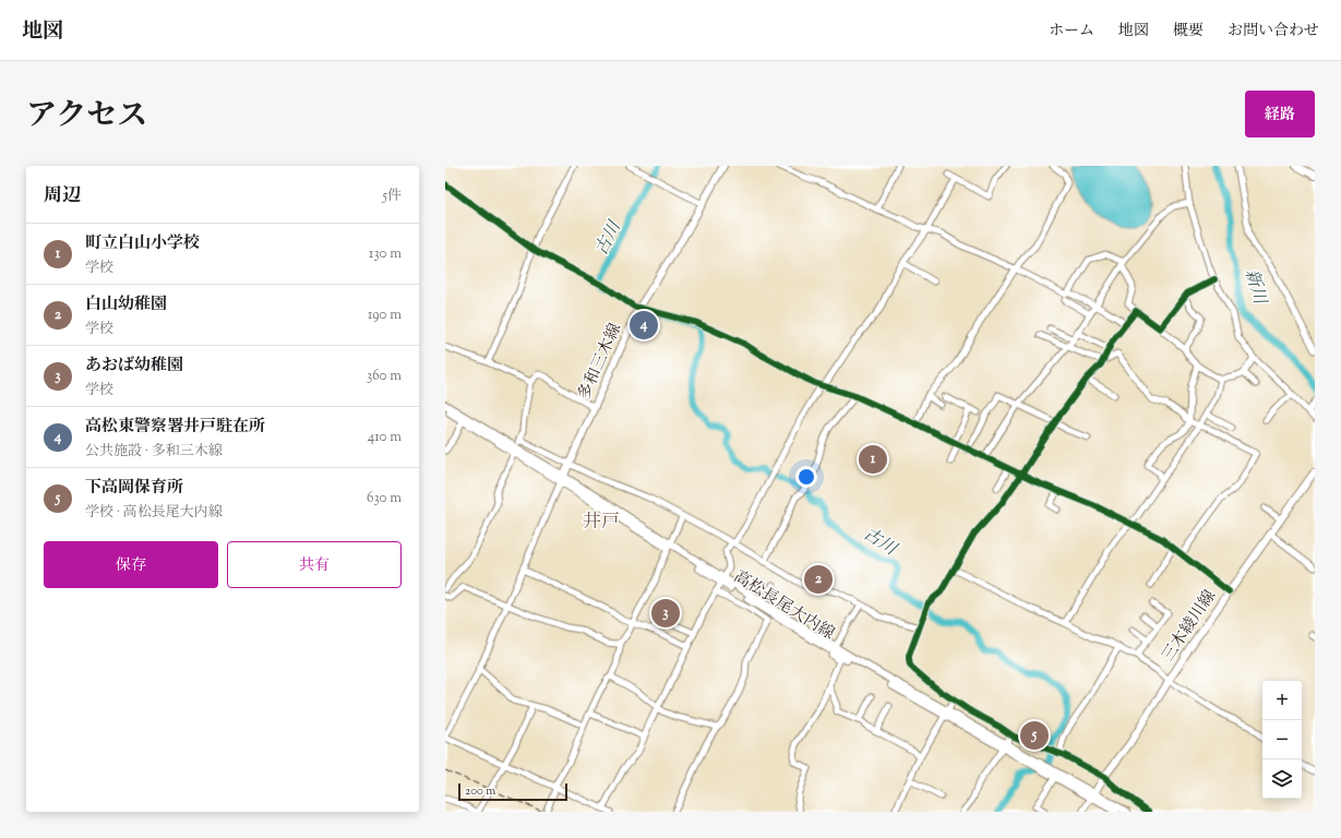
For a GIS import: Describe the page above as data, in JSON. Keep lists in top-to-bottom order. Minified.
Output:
{"streets":{"main road":["多和三木線","高松長尾大内線","三木綾川線"]},"crossings":[["多和三木線","高松長尾大内線"],["高松長尾大内線","三木綾川線"]],"districts":["井戸"],"water":["古川","新川"],"scale_bar":"200 m","page":{"header":"地図","nav":["ホーム","地図","概要","お問い合わせ"],"title":"アクセス","buttons":["経路",["保存","共有"]],"heading":["周辺","5件"],"list":[{"mark":"1","name":"町立白山小学校","note":"学校","value":"130 m"},{"mark":"2","name":"白山幼稚園","note":"学校","value":"190 m"},{"mark":"3","name":"あおば幼稚園","note":"学校","value":"360 m"},{"mark":"4","name":"高松東警察署井戸駐在所","note":"公共施設 · 多和三木線","value":"410 m"},{"mark":"5","name":"下高岡保育所","note":"学校 · 高松長尾大内線","value":"630 m"}],"pins":["4","1","2","3","5"],"map_buttons":["+","−"],"scale":"200 m"}}
